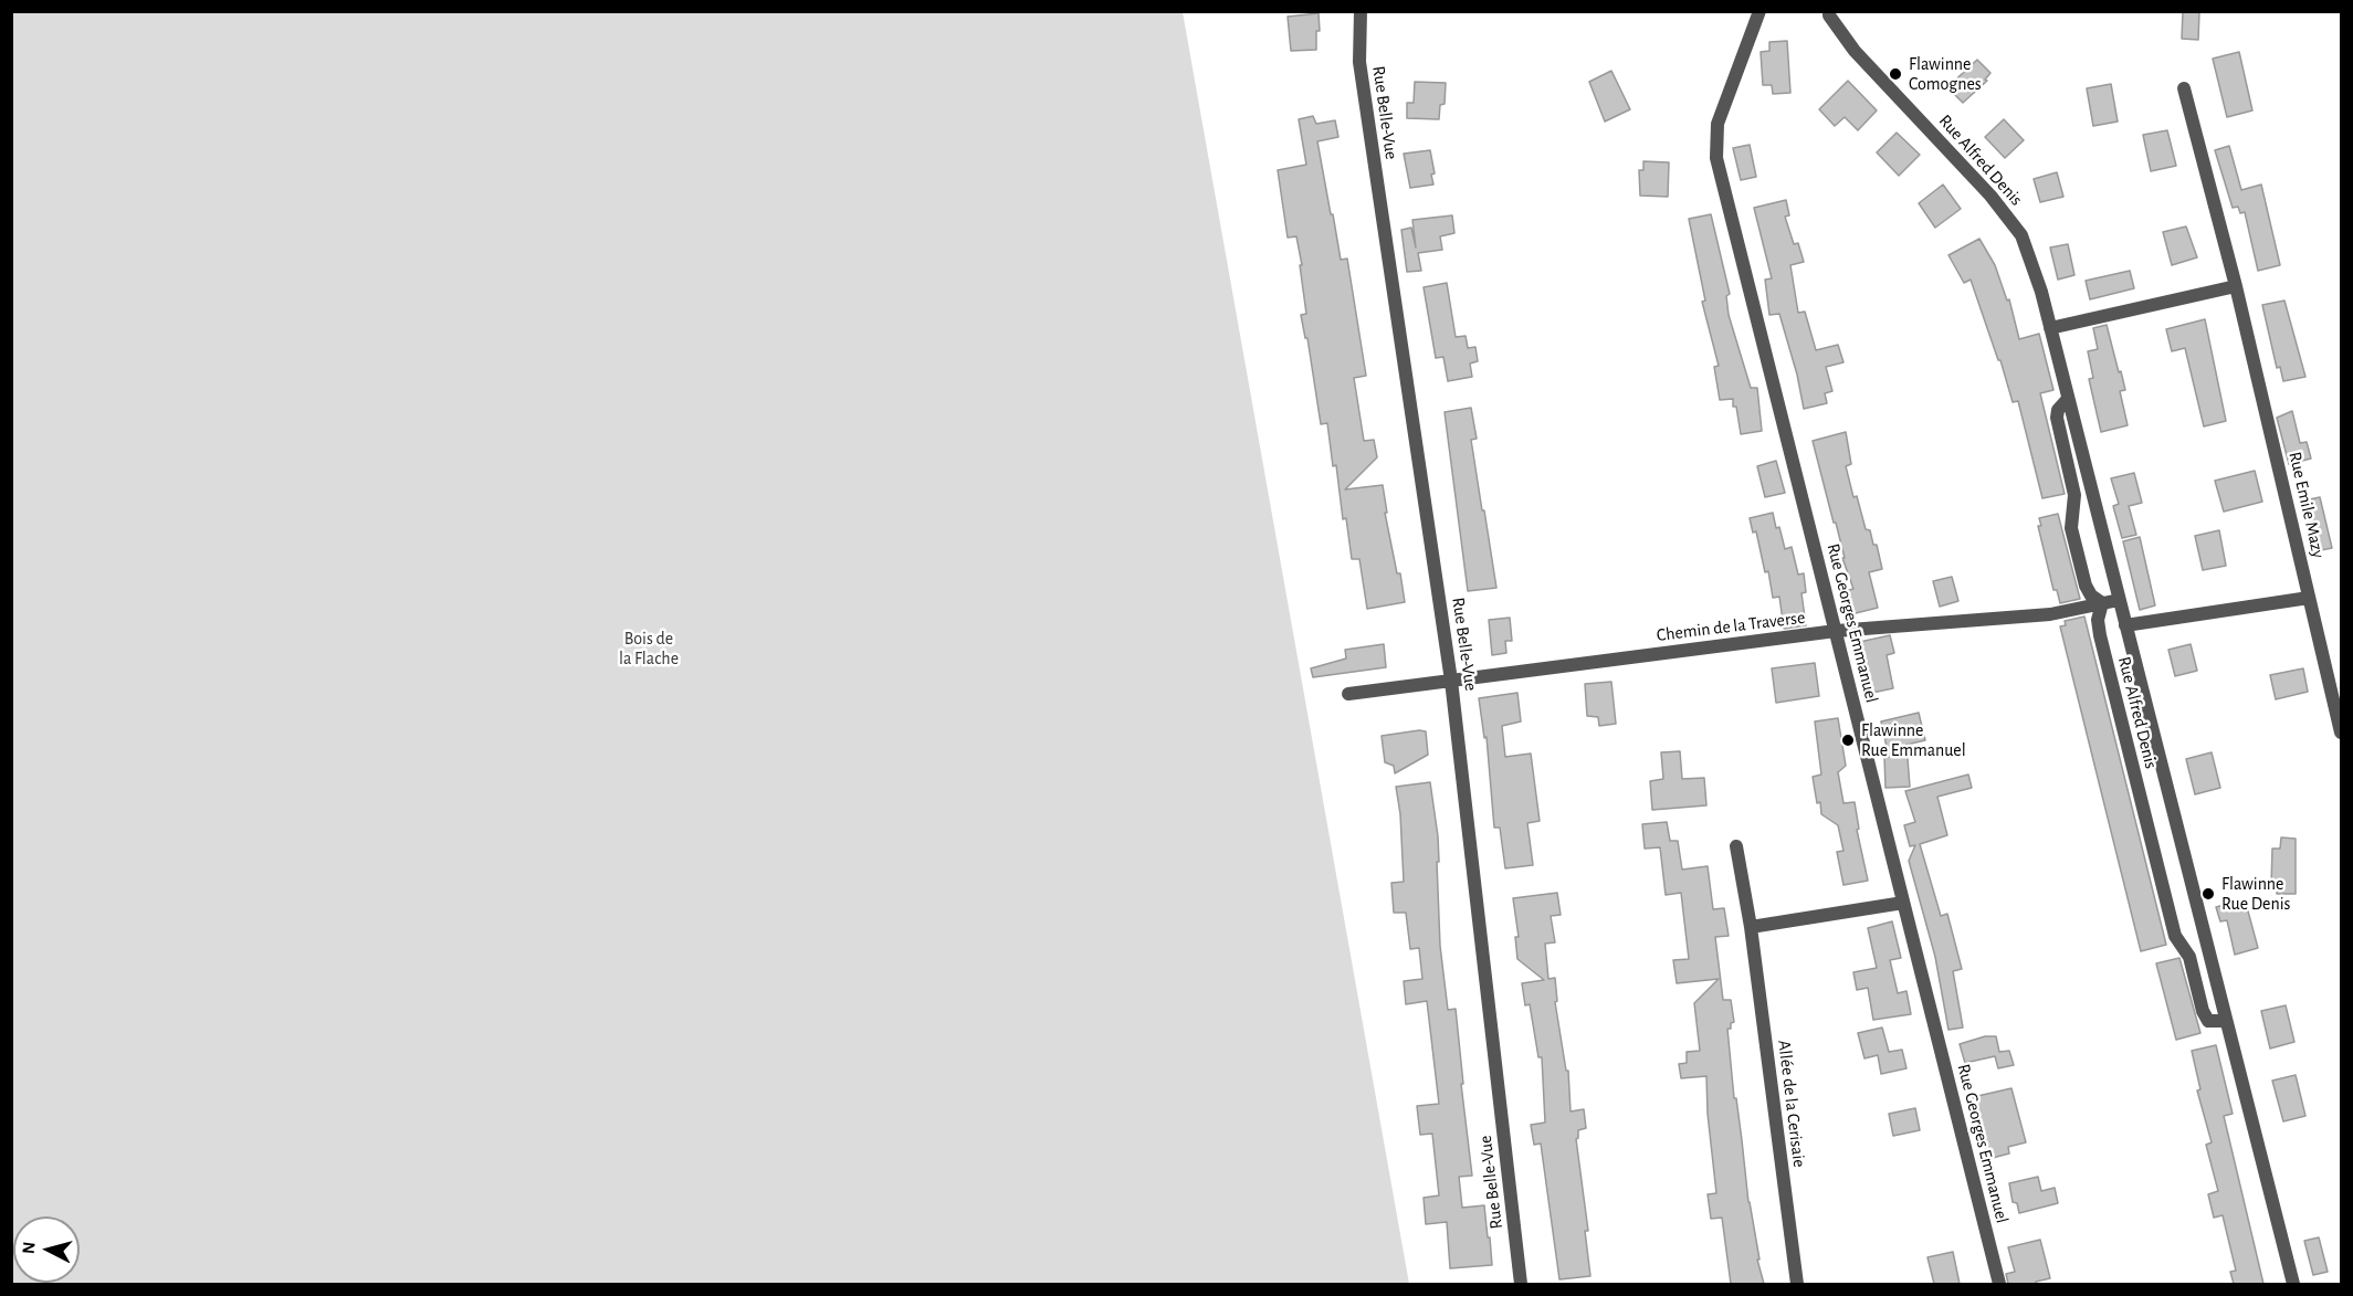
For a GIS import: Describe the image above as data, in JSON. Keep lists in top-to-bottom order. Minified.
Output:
{"streets":{"street":["Rue Belle-Vue","Rue Alfred Denis","Rue Emile Mazy","Rue Georges Emmanuel","Chemin de la Traverse","Allée de la Cerisaie"]},"crossings":[["Rue Belle-Vue","Chemin de la Traverse"],["Rue Alfred Denis","Chemin de la Traverse"],["Rue Georges Emmanuel","Chemin de la Traverse"]],"parks":["Bois de la Flache"],"places":["Flawinne Comognes","Flawinne Rue Emmanuel","Flawinne Rue Denis"],"north":"left"}
